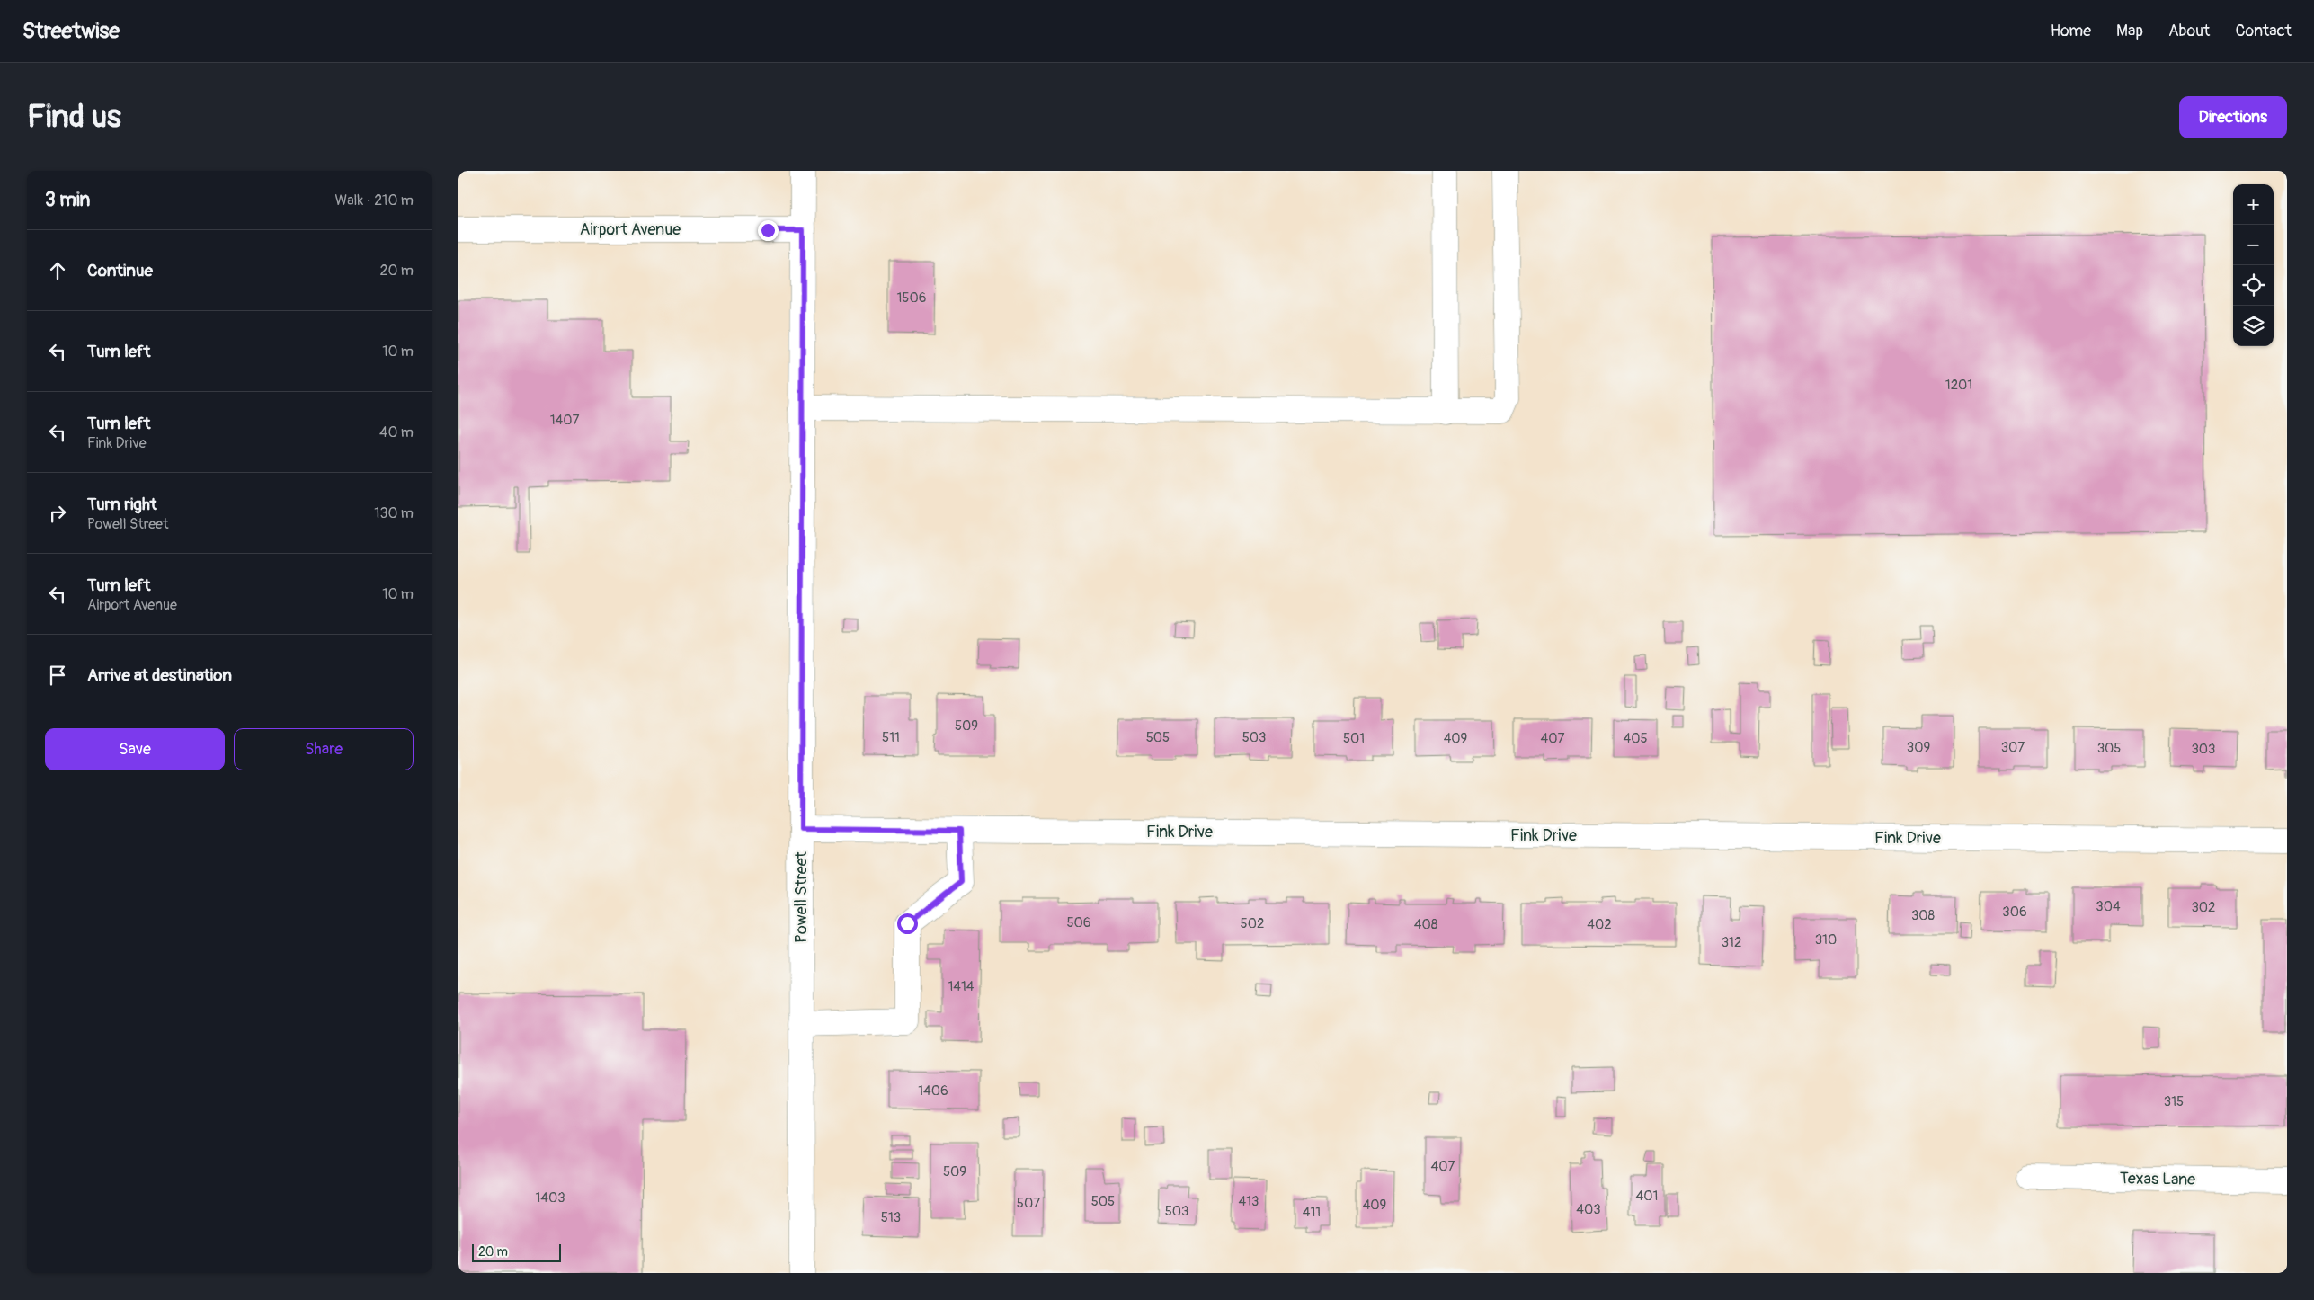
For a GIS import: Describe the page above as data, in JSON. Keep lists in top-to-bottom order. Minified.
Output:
{"streets":{"street":["Airport Avenue","Fink Drive","Powell Street","Texas Lane"]},"crossings":[["Airport Avenue","Powell Street"],["Fink Drive","Powell Street"]],"house_numbers":["1506","1201","1407","509","511","505","503","501","409","407","405","309","307","305","303","304","302","306","308","506","502","408","402","310","312","1414","1406","315","407","509","401","1403","505","413","507","409","403","503","411","513"],"scale_bar":"20 m","page":{"header":"Streetwise","nav":["Home","Map","About","Contact"],"buttons":["Directions",["Save","Share"]],"title":"Find us","heading":["3 min","Walk · 210 m"],"map_buttons":["+","−"],"list":[["Continue","20 m"],["Turn left","10 m"],["Turn left","Fink Drive","40 m"],["Turn right","Powell Street","130 m"],["Turn left","Airport Avenue","10 m"],"Arrive at destination"],"scale":"20 m"}}
